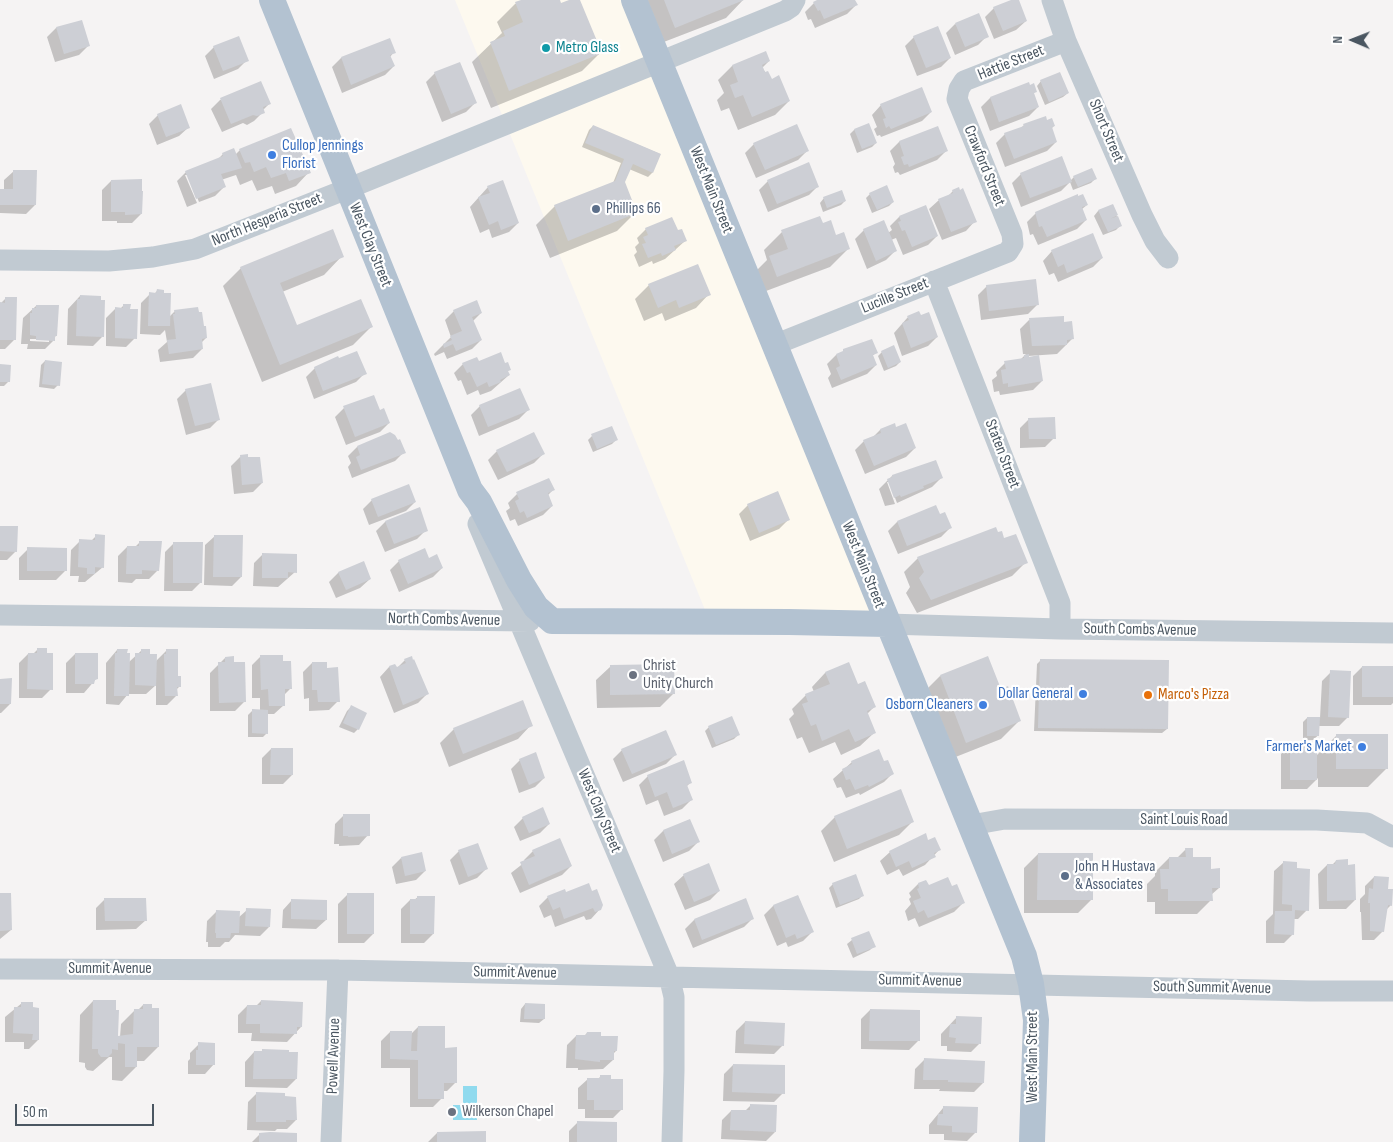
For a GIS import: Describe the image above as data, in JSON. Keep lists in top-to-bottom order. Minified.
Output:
{"streets":{"main road":["West Main Street","West Clay Street","North Combs Avenue"],"street":["Hattie Street","Short Street","Crawford Street","North Hesperia Street","Lucille Street","Staten Street","South Combs Avenue","Saint Louis Road","Summit Avenue","South Summit Avenue","Powell Avenue"]},"crossings":[["Hattie Street","Short Street"],["Hattie Street","Crawford Street"],["Crawford Street","Lucille Street"],["West Main Street","North Hesperia Street"],["West Main Street","Lucille Street"],["West Main Street","North Combs Avenue"],["West Main Street","South Combs Avenue"],["West Main Street","Saint Louis Road"],["West Main Street","Summit Avenue"],["West Main Street","South Summit Avenue"],["North Hesperia Street","West Clay Street"],["West Clay Street","North Combs Avenue"],["West Clay Street","Summit Avenue"],["Lucille Street","Staten Street"],["Staten Street","South Combs Avenue"],["North Combs Avenue","South Combs Avenue"],["Summit Avenue","South Summit Avenue"],["Summit Avenue","Powell Avenue"]],"places":["Metro Glass","Cullop Jennings Florist","Phillips 66","Christ Unity Church","Dollar General","Marco's Pizza","Osborn Cleaners","Farmer's Market","John H Hustava & Associates","Wilkerson Chapel"],"scale_bar":"50 m","north":"left"}
